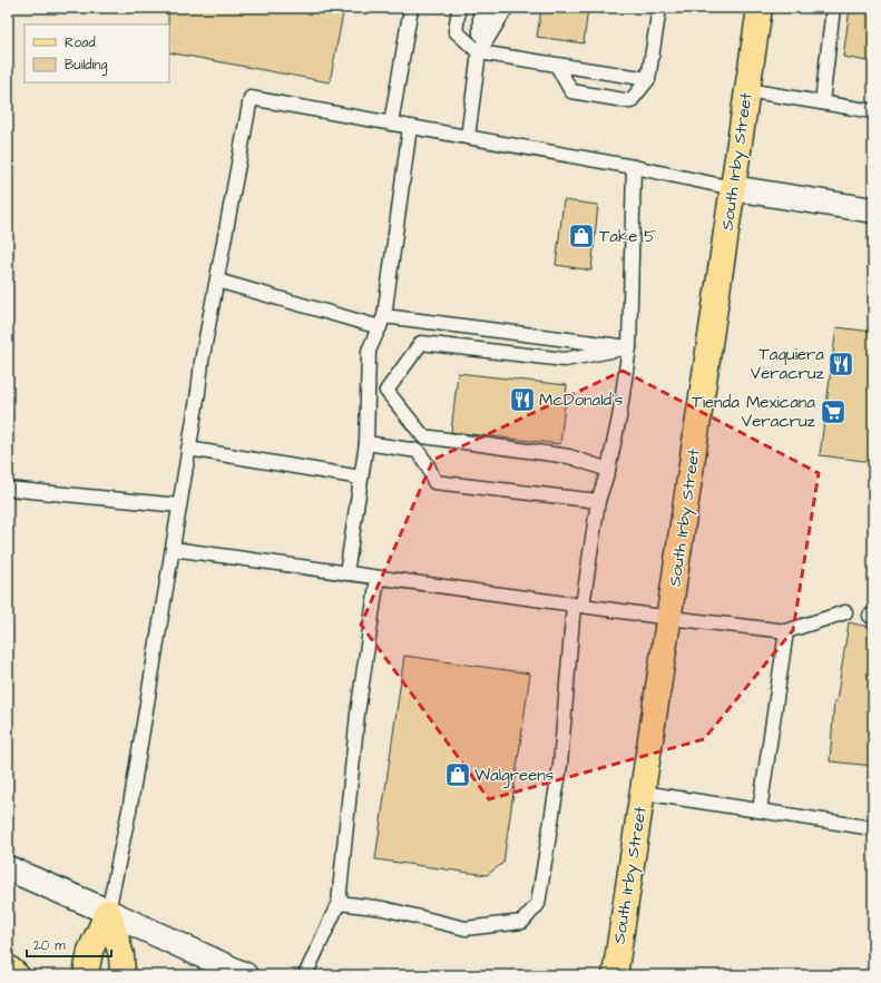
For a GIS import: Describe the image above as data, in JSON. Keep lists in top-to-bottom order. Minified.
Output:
{"streets":{"main road":["South Irby Street"]},"places":{"shop":["Take 5","Walgreens"],"restaurant":["Taquiera Veracruz","McDonald's"],"supermarket":["Tienda Mexicana Veracruz"]},"legend":["Road","Building"],"scale_bar":"20 m"}
